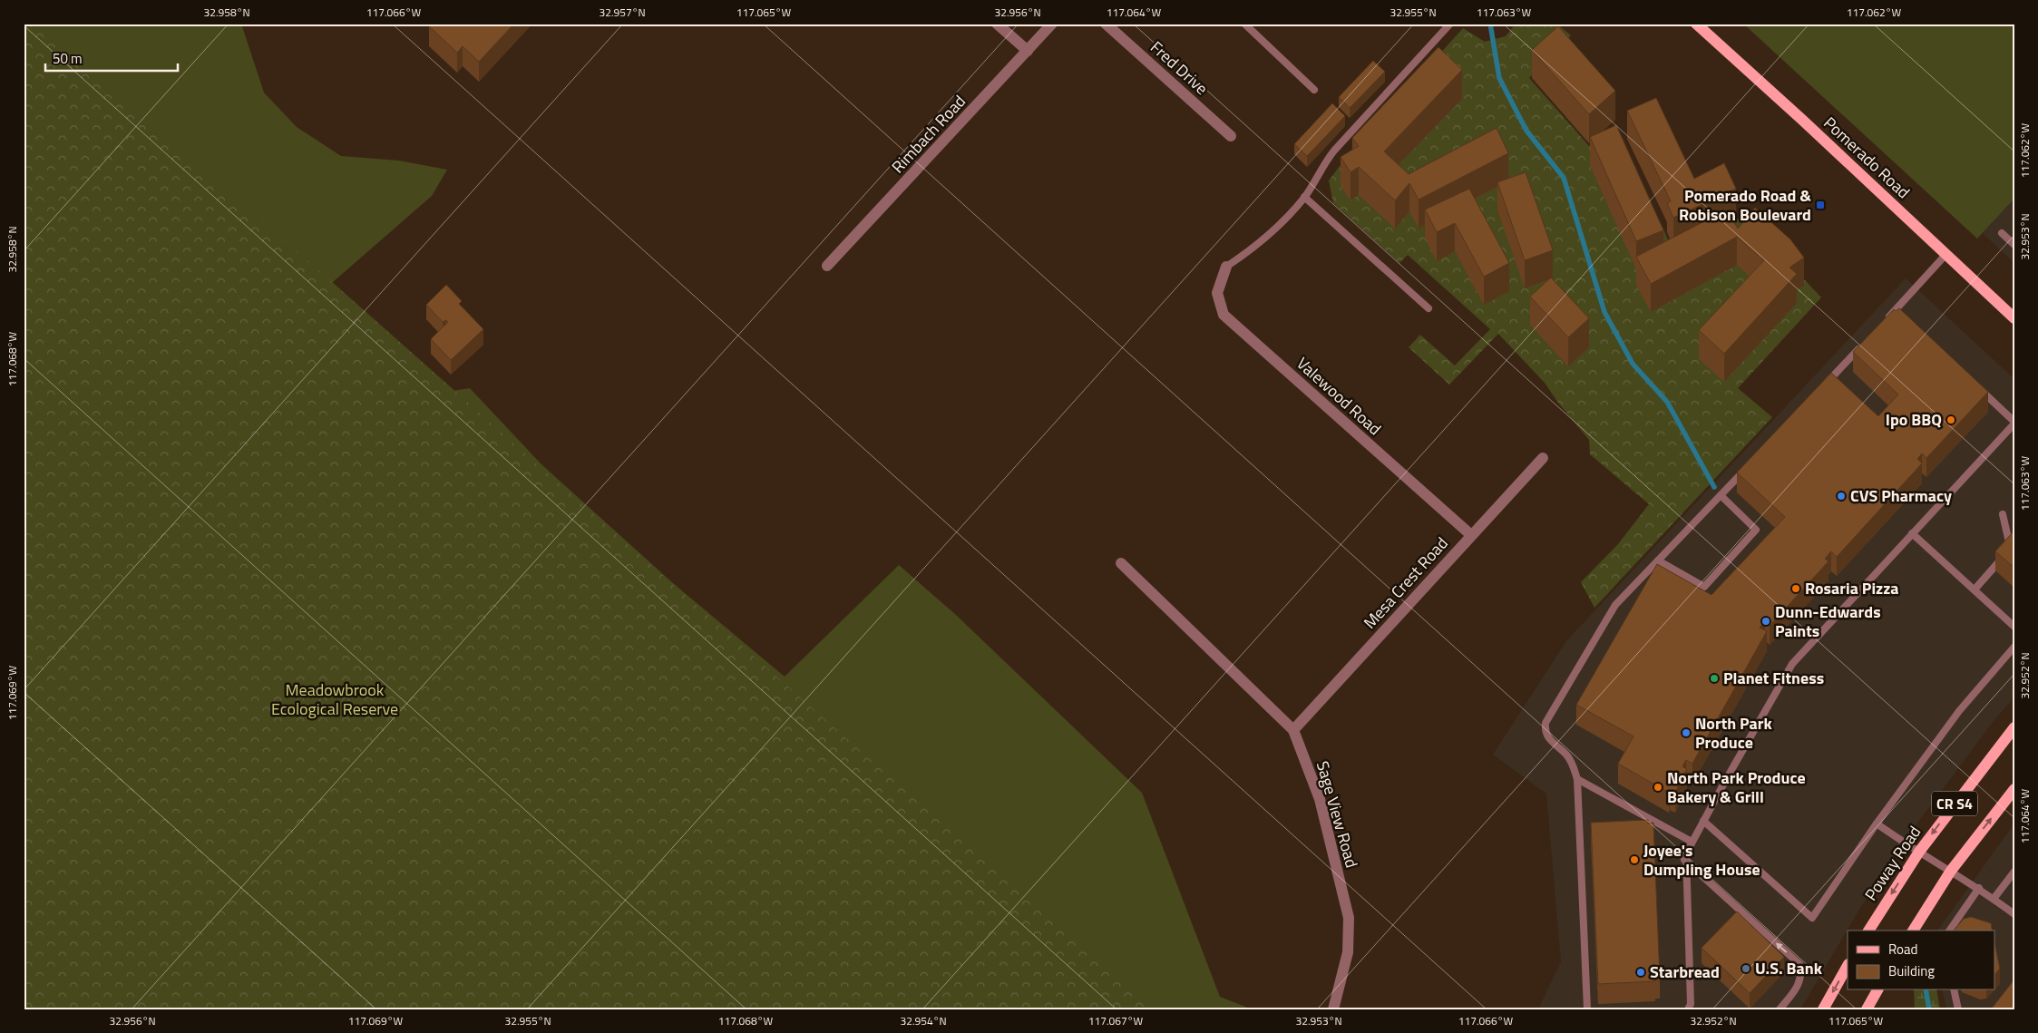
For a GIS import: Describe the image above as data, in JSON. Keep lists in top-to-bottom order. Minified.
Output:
{"streets":{"main road":["Pomerado Road","CR S4","Poway Road"],"street":["Fred Drive","Rimbach Road","Valewood Road","Mesa Crest Road","Sage View Road"]},"crossings":[["Valewood Road","Mesa Crest Road"],["Mesa Crest Road","Sage View Road"]],"parks":["Meadowbrook Ecological Reserve"],"places":{"transit":["Pomerado Road & Robison Boulevard"],"other":["Ipo BBQ","CVS Pharmacy","Rosaria Pizza","Dunn-Edwards Paints","Planet Fitness","North Park Produce","North Park Produce Bakery & Grill","Joyee's Dumpling House","U.S. Bank","Starbread"]},"legend":["Road","Building"],"scale_bar":"50 m","coordinates":["32.958°N","117.066°W","32.957°N","117.065°W","32.956°N","117.064°W","32.955°N","117.063°W","117.062°W","32.953°N","117.068°W","32.952°N","117.069°W","32.954°N","117.067°W"]}
